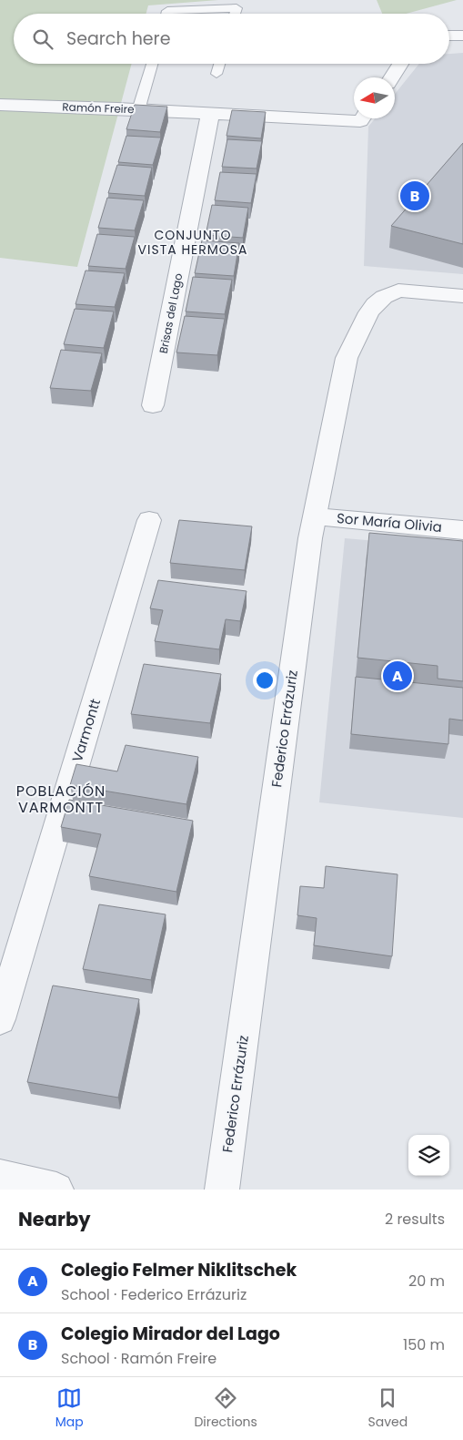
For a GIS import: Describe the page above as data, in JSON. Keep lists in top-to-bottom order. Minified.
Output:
{"streets":{"street":["Ramón Freire","Brisas del Lago","Sor María Olivia","Federico Errázuriz","Varmontt"]},"crossings":[["Ramón Freire","Brisas del Lago"],["Sor María Olivia","Federico Errázuriz"]],"districts":["CONJUNTO VISTA HERMOSA","POBLACIÓN VARMONTT"],"north":"left","page":{"search":"Search here","pins":["B","A"],"heading":["Nearby","2 results"],"list":[{"mark":"A","name":"Colegio Felmer Niklitschek","note":"School · Federico Errázuriz","value":"20 m"},{"mark":"B","name":"Colegio Mirador del Lago","note":"School · Ramón Freire","value":"150 m"}],"nav":["Map","Directions","Saved"]}}
